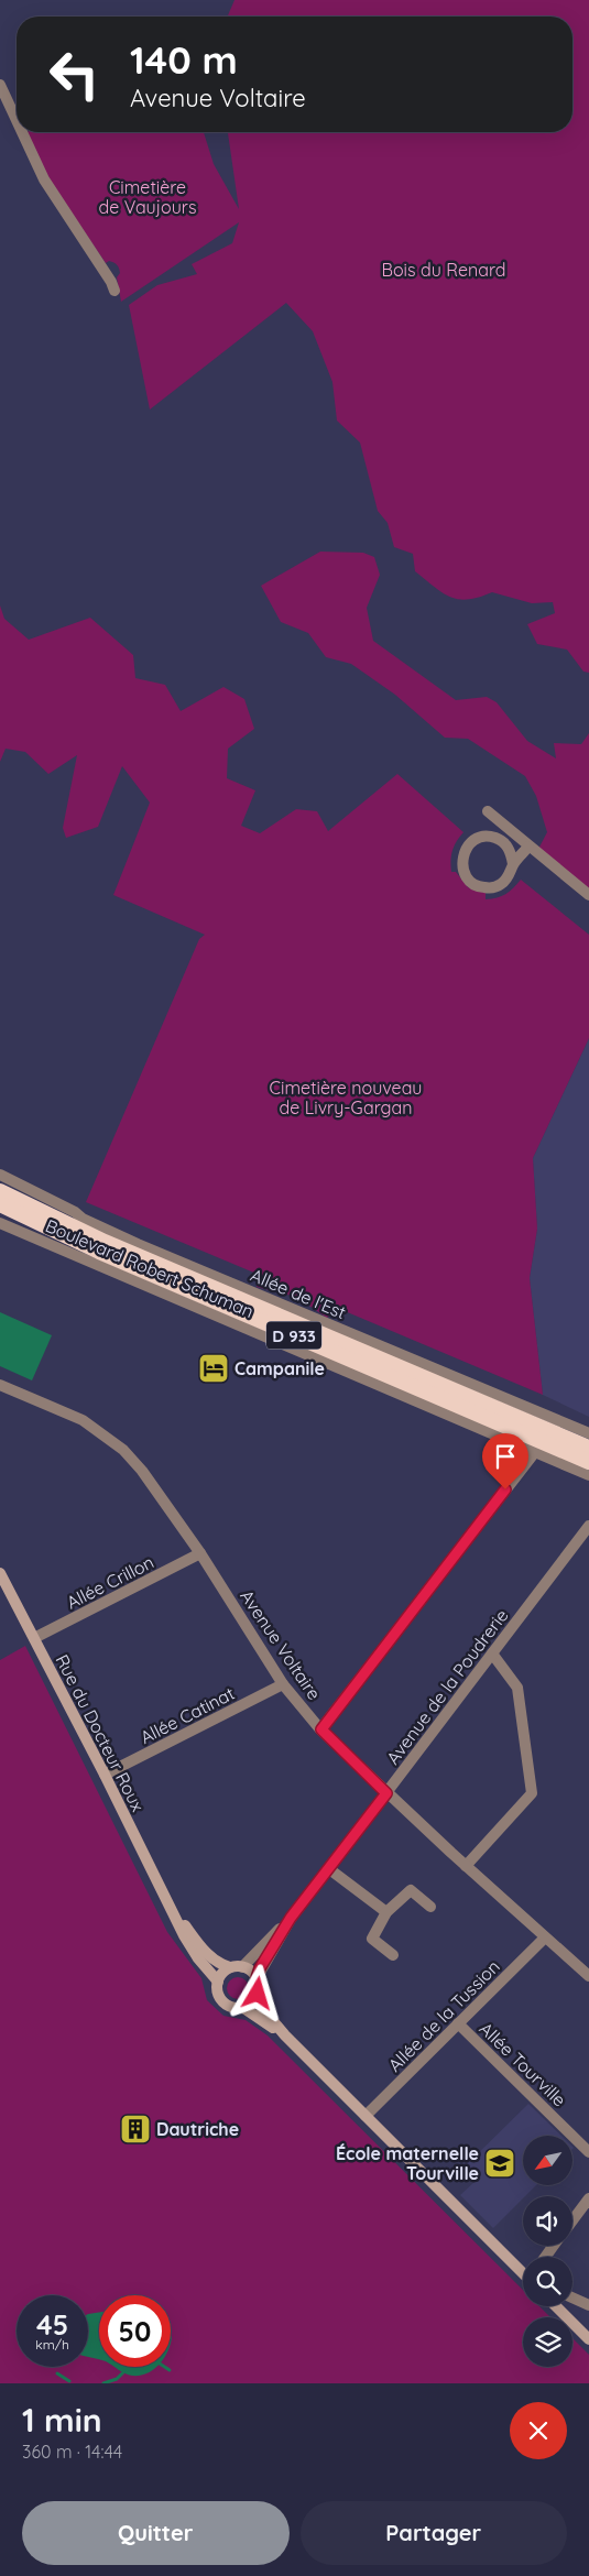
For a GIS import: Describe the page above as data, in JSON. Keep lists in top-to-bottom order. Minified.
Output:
{"streets":{"highway":["D 933"],"main road":["Rue du Docteur Roux"],"street":["Boulevard Robert Schuman","Allée de l'Est","Allée Crillon","Avenue Voltaire","Avenue de la Poudrerie","Allée Catinat","Allée de la Tussion","Allée Tourville"]},"crossings":[["Allée Crillon","Avenue Voltaire"],["Allée Crillon","Rue du Docteur Roux"],["Avenue Voltaire","Avenue de la Poudrerie"],["Avenue Voltaire","Allée Catinat"],["Avenue Voltaire","Allée de la Tussion"],["Avenue de la Poudrerie","Rue du Docteur Roux"],["Allée Catinat","Rue du Docteur Roux"],["Allée de la Tussion","Allée Tourville"]],"parks":["Cimetière de Vaujours","Bois du Renard","Cimetière nouveau de Livry-Gargan"],"places":{"hotel":["Campanile"],"building":["Dautriche"],"school or university":["École maternelle Tourville"]},"north":"bottom left","page":{"turn":["140 m","Avenue Voltaire"],"speed":"45 km/h","limit":"50","heading":["1 min","360 m · 14:44"],"buttons":["Quitter","Partager"]}}
